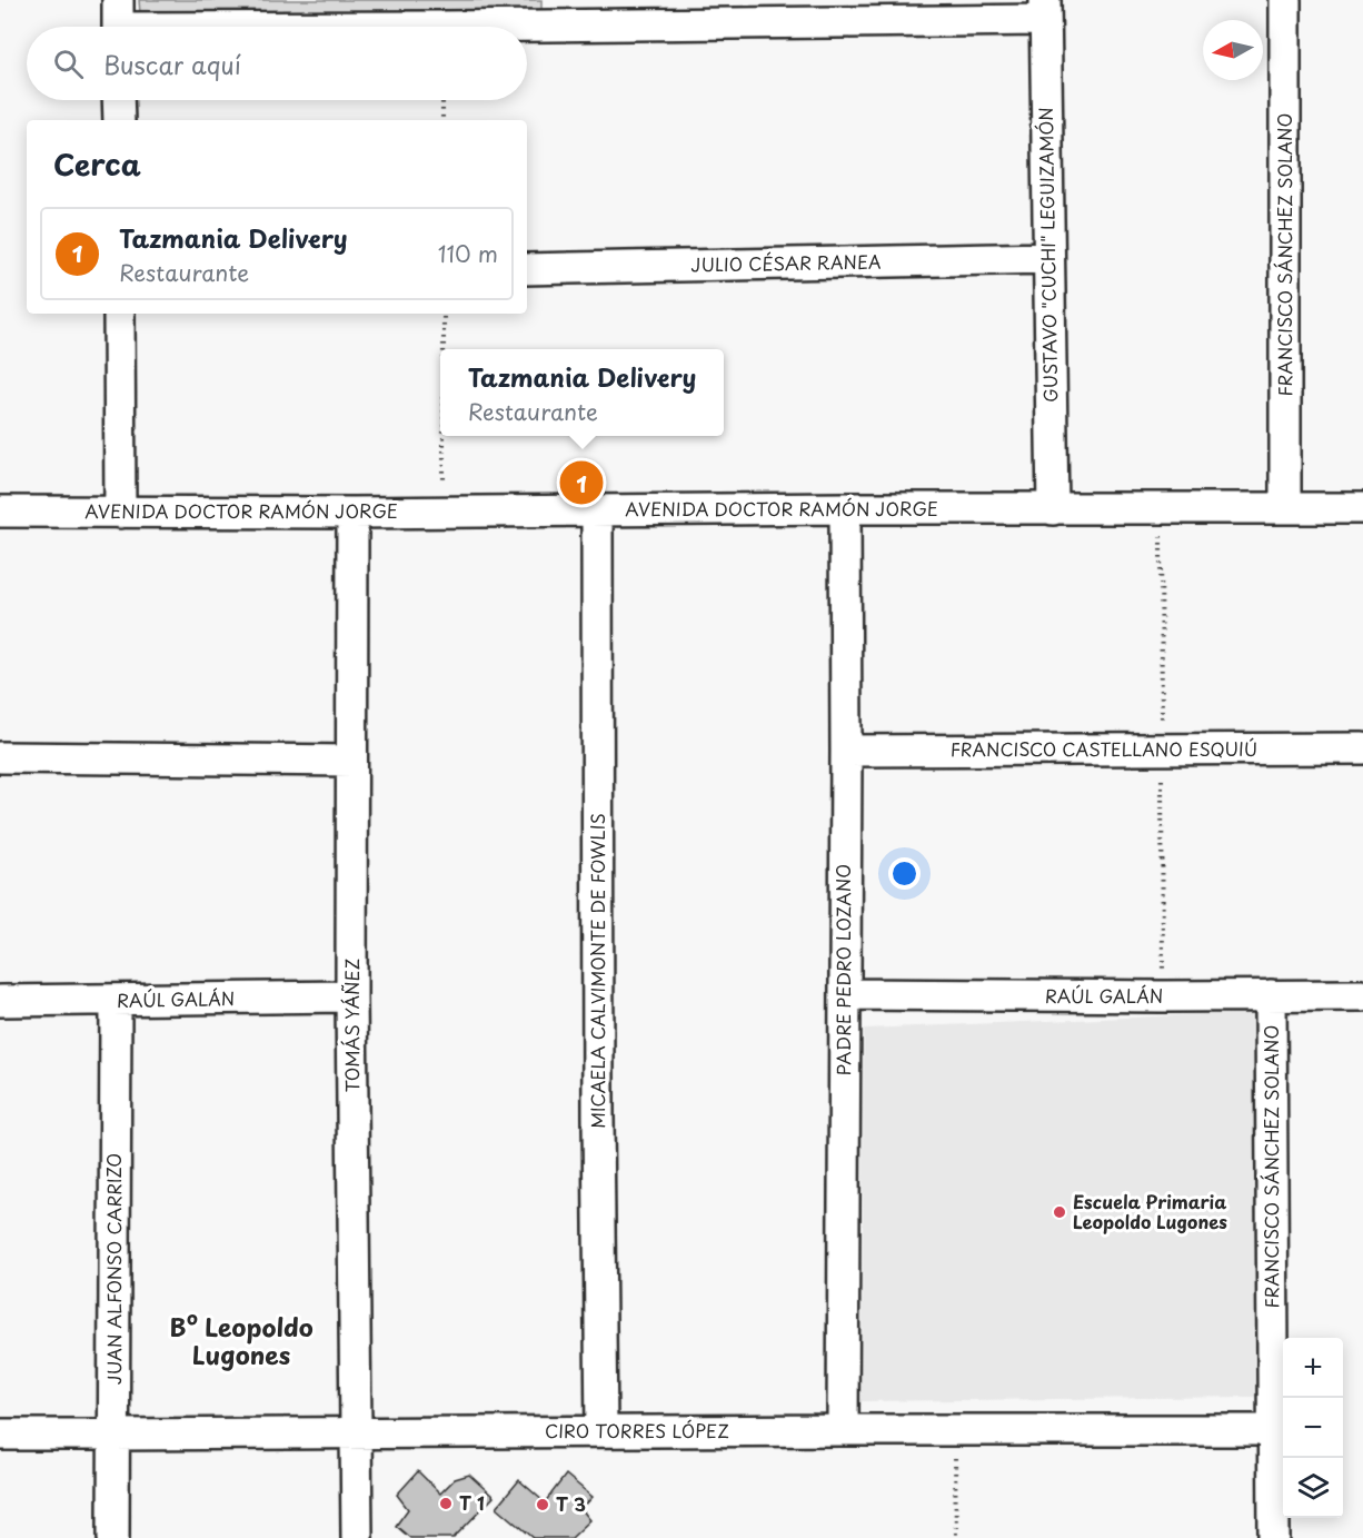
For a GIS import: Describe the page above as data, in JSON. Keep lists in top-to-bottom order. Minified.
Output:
{"streets":{"street":["GUSTAVO \"CUCHI\" LEGUIZAMÓN","FRANCISCO SÁNCHEZ SOLANO","JULIO CÉSAR RANEA","AVENIDA DOCTOR RAMÓN JORGE","FRANCISCO CASTELLANO ESQUIÚ","PADRE PEDRO LOZANO","MICAELA CALVIMONTE DE FOWLIS","RAÚL GALÁN","TOMÁS YÁÑEZ","JUAN ALFONSO CARRIZO","CIRO TORRES LÓPEZ"]},"crossings":[["GUSTAVO \"CUCHI\" LEGUIZAMÓN","JULIO CÉSAR RANEA"],["GUSTAVO \"CUCHI\" LEGUIZAMÓN","AVENIDA DOCTOR RAMÓN JORGE"],["FRANCISCO SÁNCHEZ SOLANO","AVENIDA DOCTOR RAMÓN JORGE"],["FRANCISCO SÁNCHEZ SOLANO","RAÚL GALÁN"],["FRANCISCO SÁNCHEZ SOLANO","CIRO TORRES LÓPEZ"],["AVENIDA DOCTOR RAMÓN JORGE","PADRE PEDRO LOZANO"],["AVENIDA DOCTOR RAMÓN JORGE","MICAELA CALVIMONTE DE FOWLIS"],["AVENIDA DOCTOR RAMÓN JORGE","TOMÁS YÁÑEZ"],["FRANCISCO CASTELLANO ESQUIÚ","PADRE PEDRO LOZANO"],["PADRE PEDRO LOZANO","RAÚL GALÁN"],["PADRE PEDRO LOZANO","CIRO TORRES LÓPEZ"],["MICAELA CALVIMONTE DE FOWLIS","CIRO TORRES LÓPEZ"],["RAÚL GALÁN","TOMÁS YÁÑEZ"],["RAÚL GALÁN","JUAN ALFONSO CARRIZO"],["TOMÁS YÁÑEZ","CIRO TORRES LÓPEZ"],["JUAN ALFONSO CARRIZO","CIRO TORRES LÓPEZ"]],"districts":["Bº Leopoldo Lugones"],"places":["Escuela Primaria Leopoldo Lugones","T 1","T 3"],"north":"left","page":{"search":"Buscar aquí","heading":"Cerca","list":[{"mark":"1","name":"Tazmania Delivery","note":"Restaurante","value":"110 m"}],"popup":["Tazmania Delivery","Restaurante"],"pins":"1","map_buttons":["+","−"]}}
